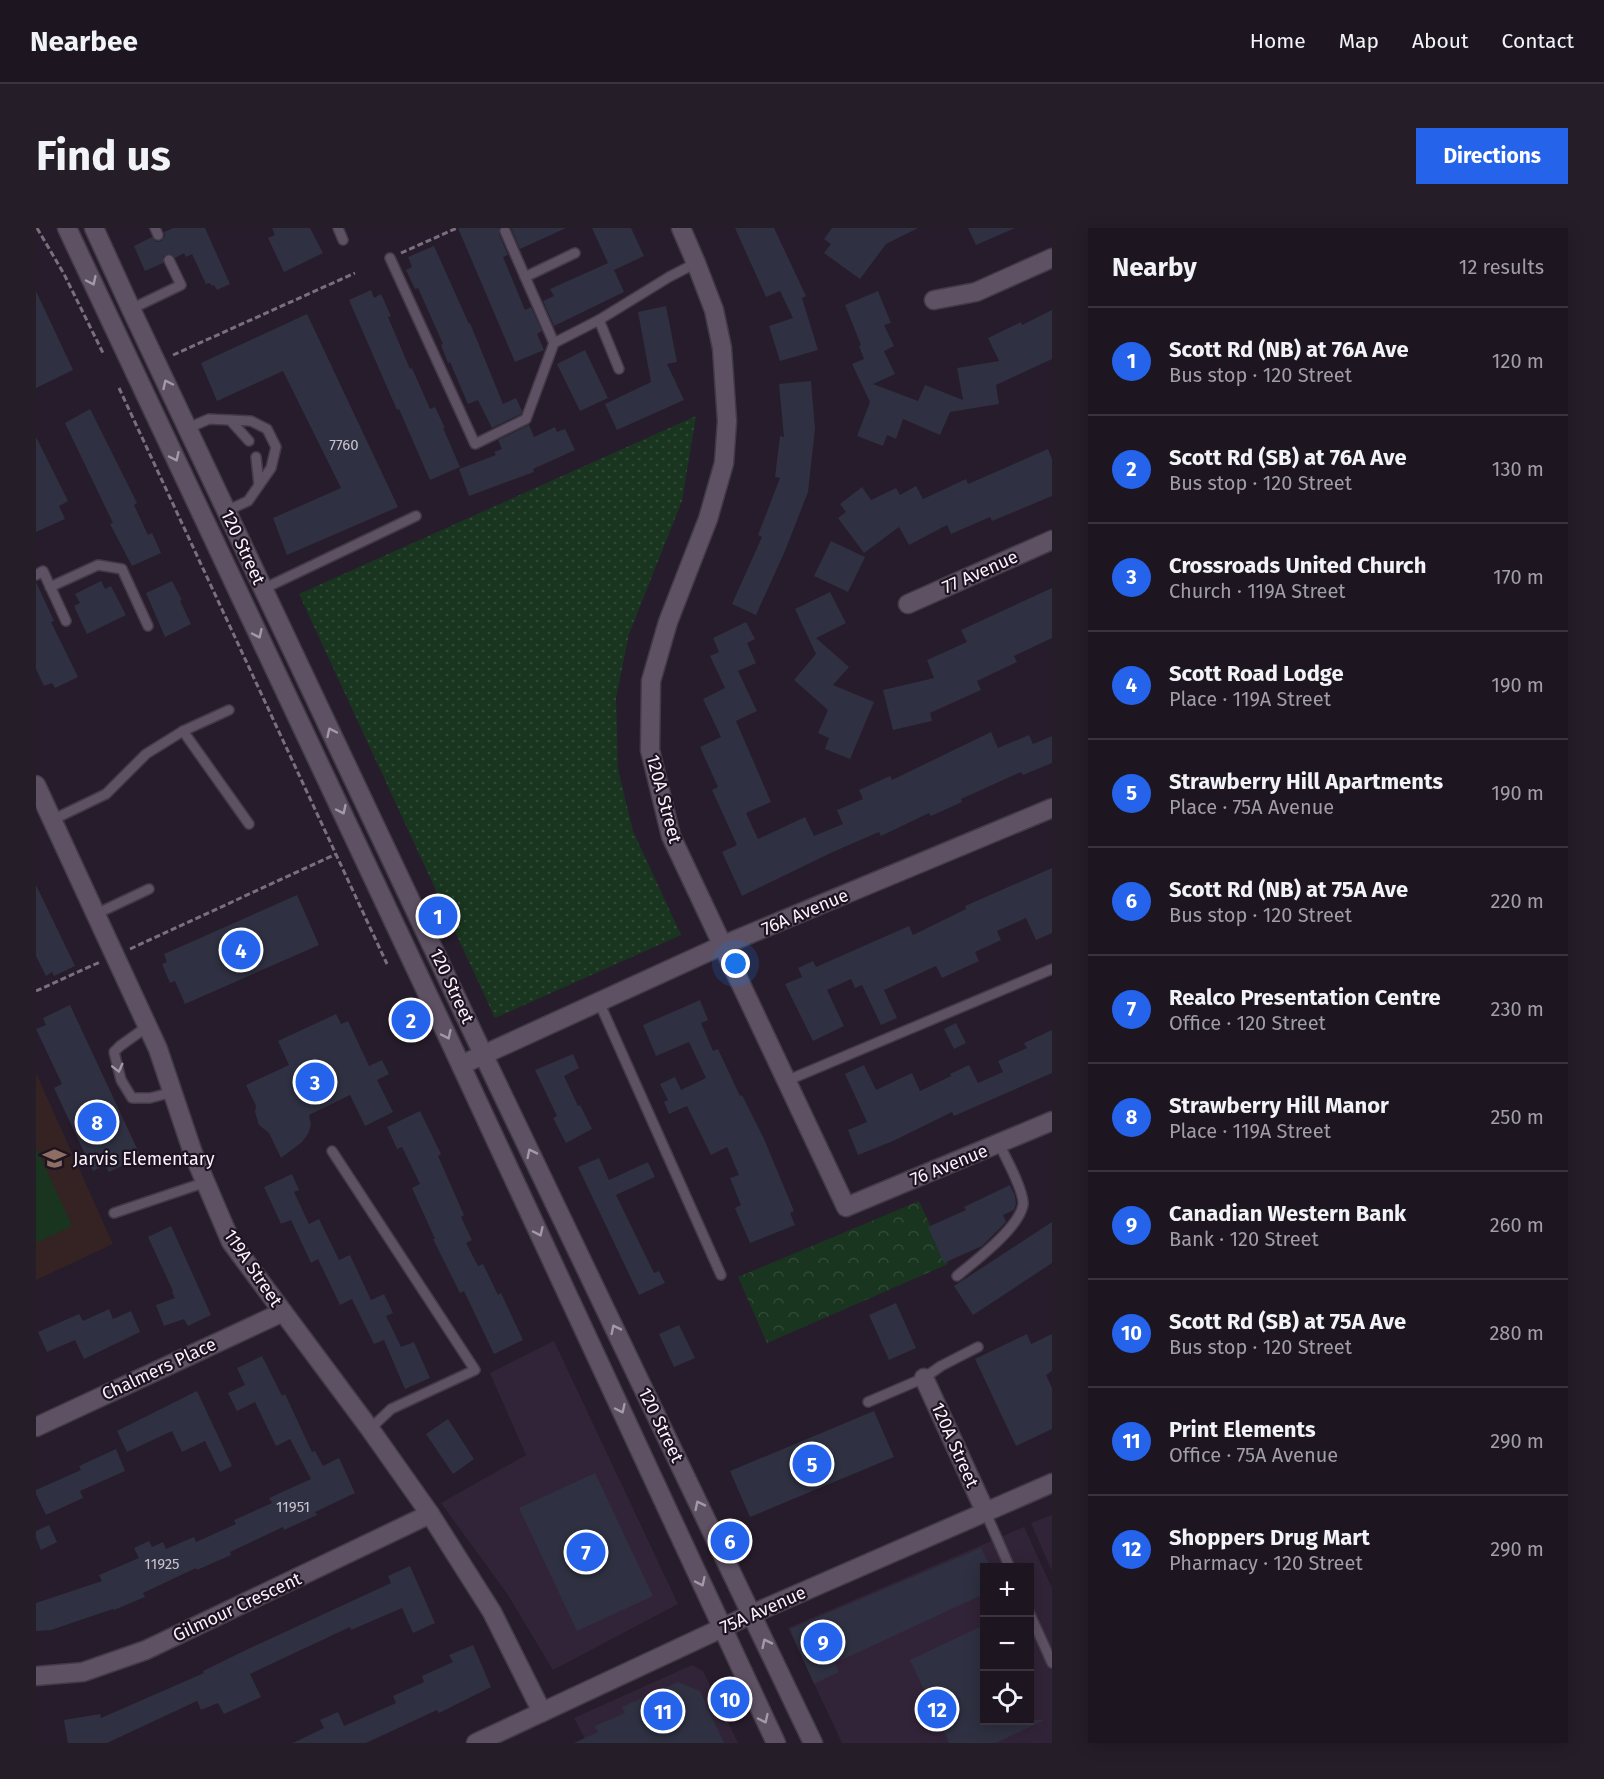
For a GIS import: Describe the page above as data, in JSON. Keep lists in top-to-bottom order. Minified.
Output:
{"streets":{"street":["120 Street","77 Avenue","120A Street","76A Avenue","76 Avenue","119A Street","Chalmers Place","Gilmour Crescent","75A Avenue"]},"crossings":[["120 Street","76A Avenue"],["120 Street","75A Avenue"],["120A Street","76A Avenue"],["120A Street","76 Avenue"],["120A Street","75A Avenue"],["119A Street","Chalmers Place"],["119A Street","Gilmour Crescent"],["119A Street","75A Avenue"]],"places":{"school or university":["Jarvis Elementary"]},"house_numbers":["7760","11951","11925"],"page":{"header":"Nearbee","nav":["Home","Map","About","Contact"],"buttons":"Directions","title":"Find us","heading":["Nearby","12 results"],"list":[{"mark":"1","name":"Scott Rd (NB) at 76A Ave","note":"Bus stop · 120 Street","value":"120 m"},{"mark":"2","name":"Scott Rd (SB) at 76A Ave","note":"Bus stop · 120 Street","value":"130 m"},{"mark":"3","name":"Crossroads United Church","note":"Church · 119A Street","value":"170 m"},{"mark":"4","name":"Scott Road Lodge","note":"Place · 119A Street","value":"190 m"},{"mark":"5","name":"Strawberry Hill Apartments","note":"Place · 75A Avenue","value":"190 m"},{"mark":"6","name":"Scott Rd (NB) at 75A Ave","note":"Bus stop · 120 Street","value":"220 m"},{"mark":"7","name":"Realco Presentation Centre","note":"Office · 120 Street","value":"230 m"},{"mark":"8","name":"Strawberry Hill Manor","note":"Place · 119A Street","value":"250 m"},{"mark":"9","name":"Canadian Western Bank","note":"Bank · 120 Street","value":"260 m"},{"mark":"10","name":"Scott Rd (SB) at 75A Ave","note":"Bus stop · 120 Street","value":"280 m"},{"mark":"11","name":"Print Elements","note":"Office · 75A Avenue","value":"290 m"},{"mark":"12","name":"Shoppers Drug Mart","note":"Pharmacy · 120 Street","value":"290 m"}],"pins":["1","4","2","3","8","5","6","7","9","10","12","11"],"map_buttons":["+","−"]}}
